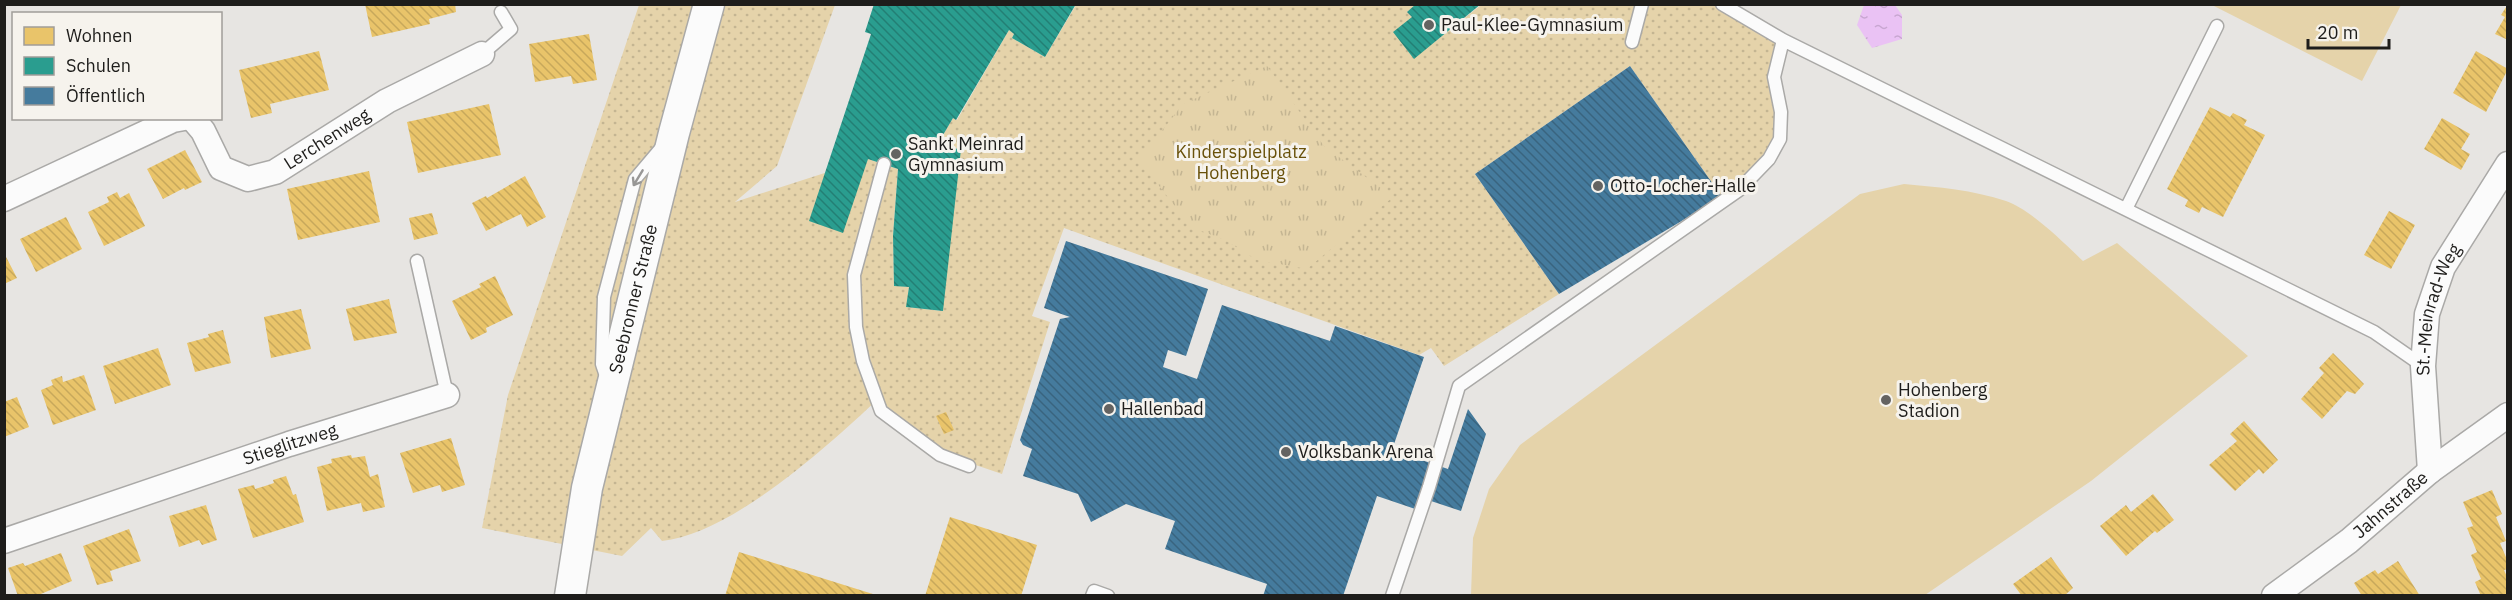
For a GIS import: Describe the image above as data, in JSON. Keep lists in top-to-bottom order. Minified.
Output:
{"streets":{"street":["Lerchenweg","Seebronner Straße","St.-Meinrad-Weg","Stieglitzweg","Jahnstraße"]},"crossings":[["St.-Meinrad-Weg","Jahnstraße"]],"parks":["Kinderspielplatz Hohenberg"],"places":["Paul-Klee-Gymnasium","Sankt Meinrad Gymnasium","Otto-Locher-Halle","Hohenberg Stadion","Hallenbad","Volksbank Arena"],"legend":["Wohnen","Schulen","Öffentlich"],"scale_bar":"20 m"}
